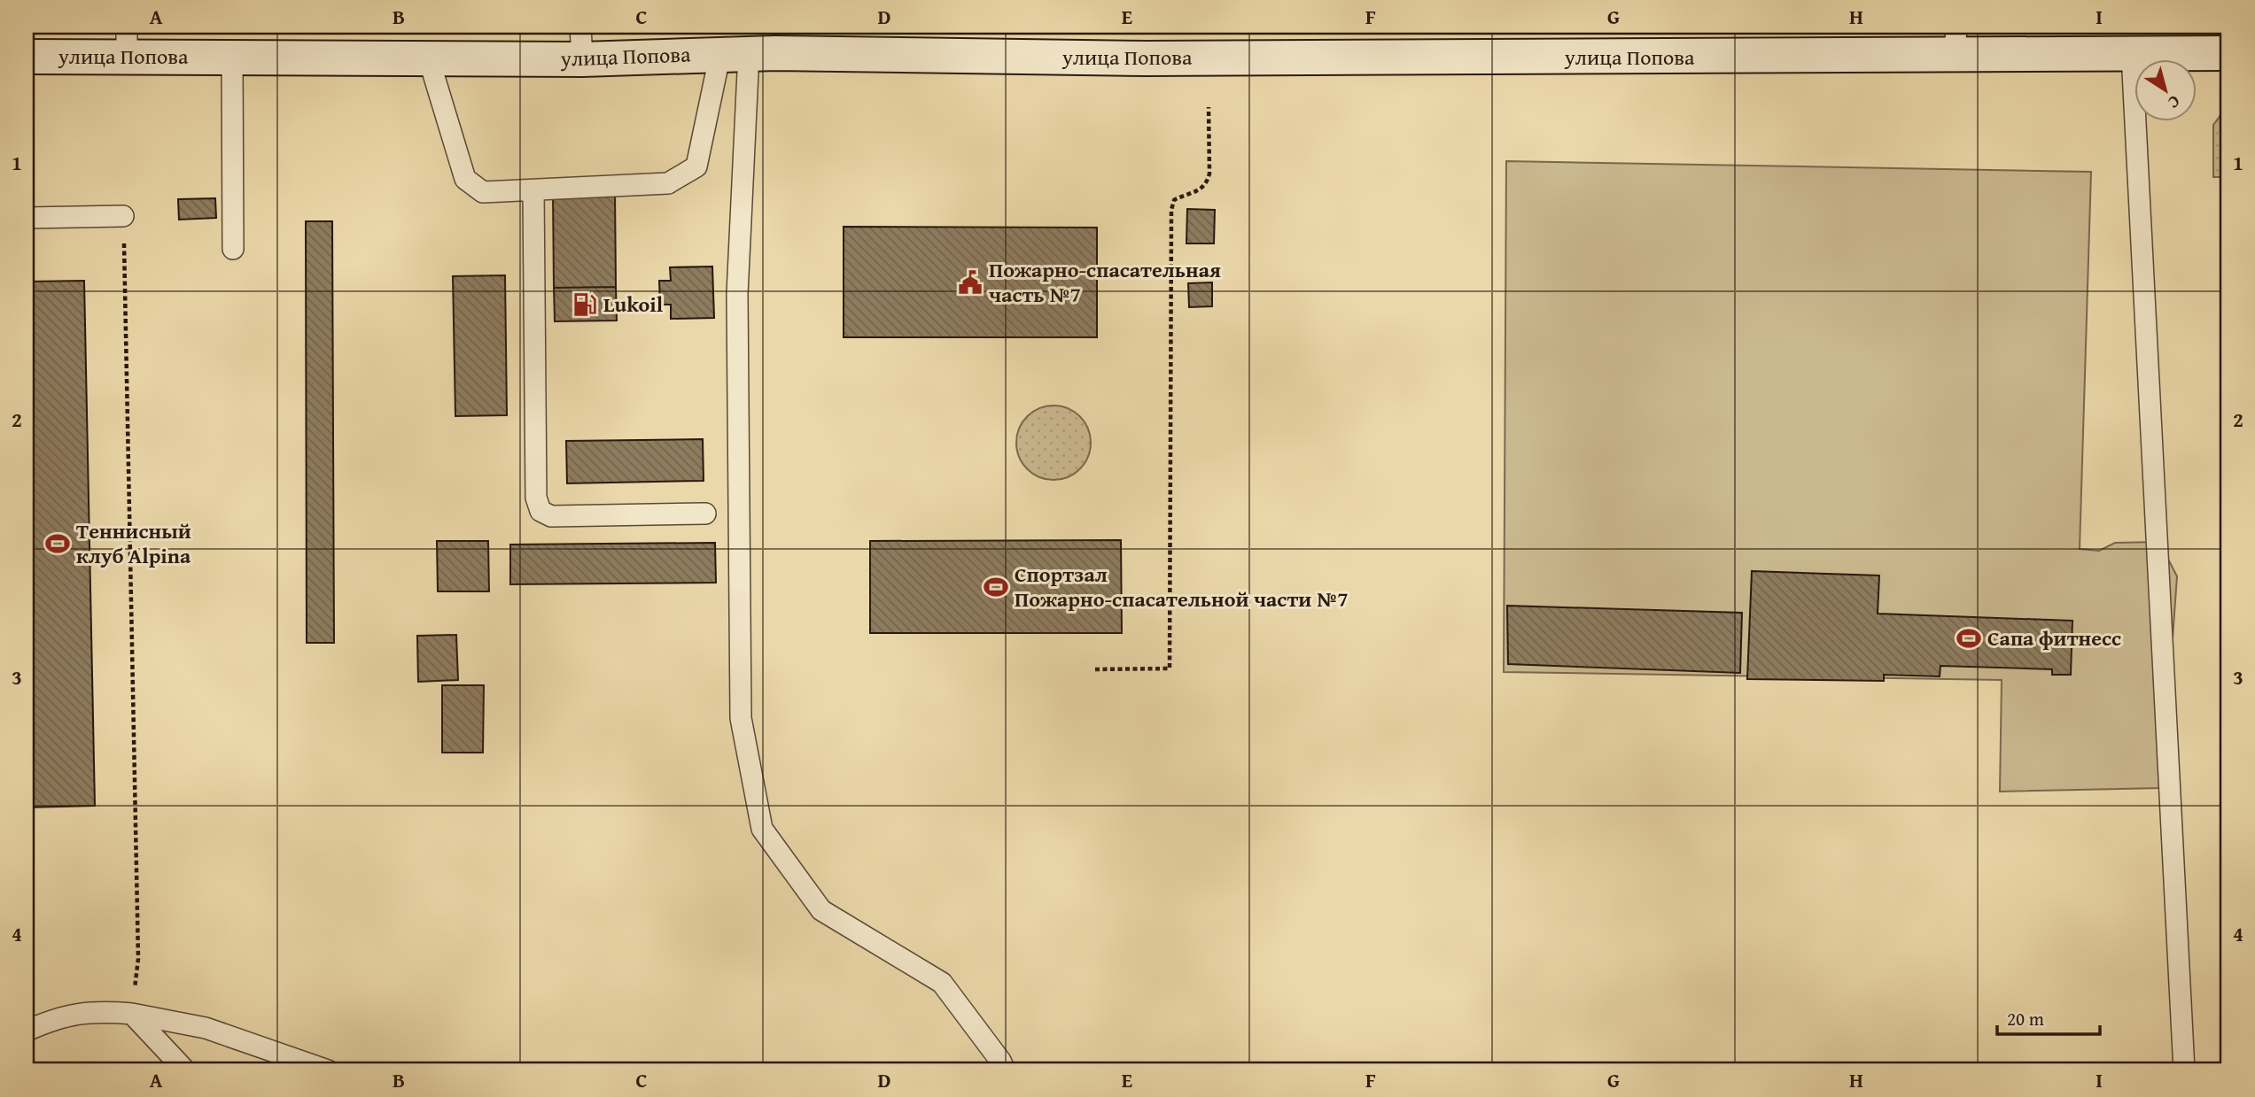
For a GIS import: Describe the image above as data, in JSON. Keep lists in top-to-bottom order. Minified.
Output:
{"streets":{"street":["улица Попова"]},"places":{"public building":["Пожарно-спасательная часть №7"],"fuel station":["Lukoil"],"sports":["Теннисный клуб Alpina","Спортзал Пожарно-спасательной части №7","Сапа фитнесс"]},"scale_bar":"20 m","north":"bottom right","grid":{"columns":["A","B","C","D","E","F","G","H","I"],"rows":["1","2","3","4"]}}
